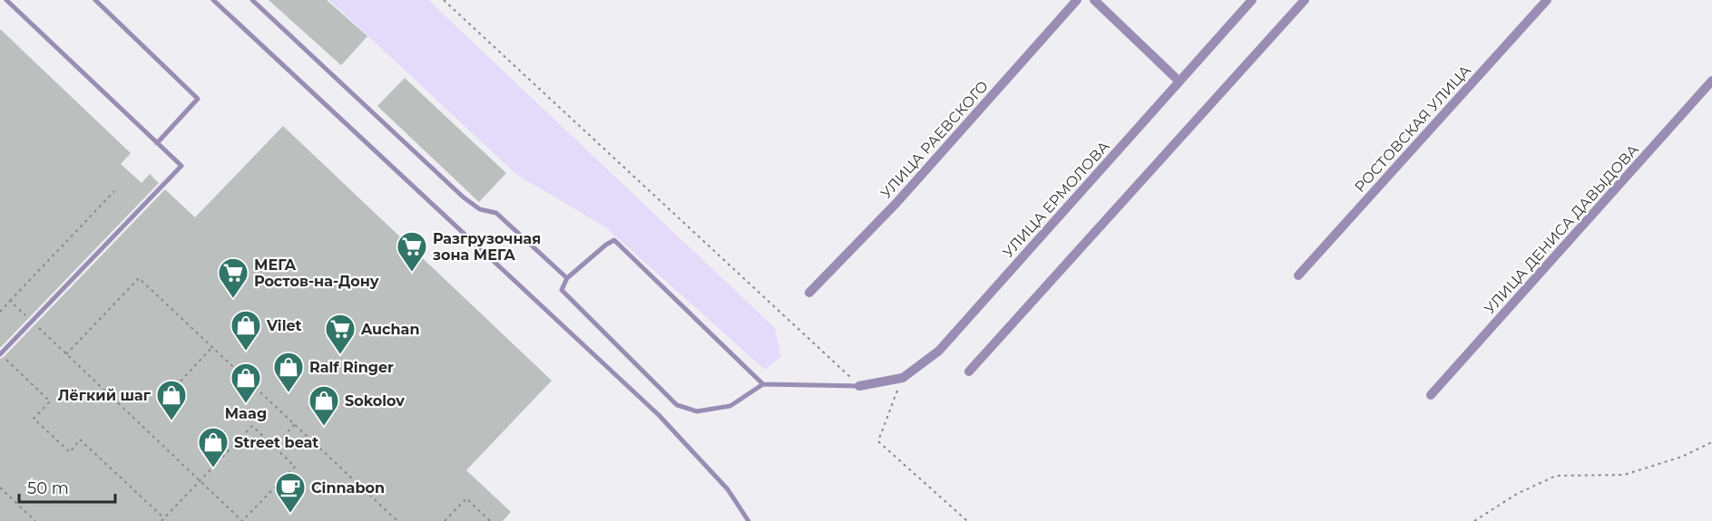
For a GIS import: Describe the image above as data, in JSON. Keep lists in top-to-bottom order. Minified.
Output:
{"streets":{"street":["РОСТОВСКАЯ УЛИЦА","УЛИЦА РАЕВСКОГО","УЛИЦА ЕРМОЛОВА","УЛИЦА ДЕНИСА ДАВЫДОВА"]},"places":{"supermarket":["Разгрузочная зона МЕГА","МЕГА Ростов-на-Дону","Auchan"],"shop":["Vilet","Ralf Ringer","Maag","Лёгкий шаг","Sokolov","Street beat"],"cafe":["Cinnabon"]},"scale_bar":"50 m"}
